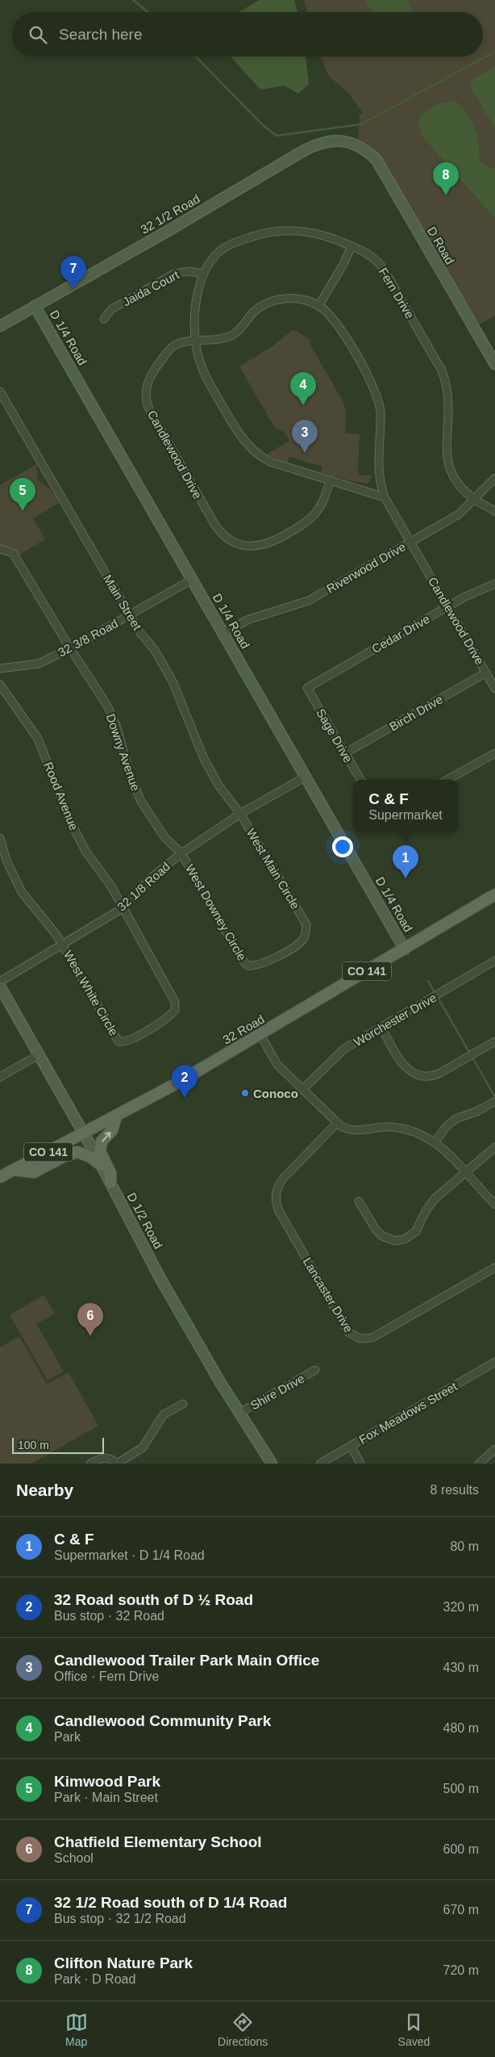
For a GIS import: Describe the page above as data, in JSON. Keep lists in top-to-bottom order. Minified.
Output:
{"streets":{"main road":["CO 141","32 Road"],"street":["32 1/2 Road","D Road","Jaida Court","Fern Drive","D 1/4 Road","Candlewood Drive","Riverwood Drive","Main Street","Cedar Drive","32 3/8 Road","Birch Drive","Sage Drive","Downy Avenue","Rood Avenue","West Main Circle","32 1/8 Road","West Downey Circle","West White Circle","Worchester Drive","D 1/2 Road","Lancaster Drive","Shire Drive","Fox Meadows Street"]},"crossings":[["32 1/2 Road","D Road"],["32 1/2 Road","D 1/4 Road"],["Jaida Court","Fern Drive"],["Fern Drive","Candlewood Drive"],["Fern Drive","Riverwood Drive"],["D 1/4 Road","Riverwood Drive"],["D 1/4 Road","32 3/8 Road"],["D 1/4 Road","32 1/8 Road"],["D 1/4 Road","32 Road"],["Candlewood Drive","Riverwood Drive"],["Candlewood Drive","Cedar Drive"],["Candlewood Drive","Birch Drive"],["Main Street","32 3/8 Road"],["Main Street","West Main Circle"],["Main Street","32 1/8 Road"],["Cedar Drive","Sage Drive"],["32 3/8 Road","Downy Avenue"],["Birch Drive","Sage Drive"],["Downy Avenue","32 1/8 Road"],["Downy Avenue","West Downey Circle"],["Rood Avenue","32 1/8 Road"],["Rood Avenue","West White Circle"],["West Main Circle","32 1/8 Road"],["West Main Circle","West Downey Circle"],["32 1/8 Road","West Downey Circle"],["32 1/8 Road","West White Circle"],["32 Road","D 1/2 Road"],["D 1/2 Road","Shire Drive"]],"places":["Conoco"],"scale_bar":"100 m","page":{"search":"Search here","pins":["8","7","4","3","5","1","2","6"],"popup":["C & F","Supermarket"],"scale":"100 m","heading":["Nearby","8 results"],"list":[{"mark":"1","name":"C & F","note":"Supermarket · D 1/4 Road","value":"80 m"},{"mark":"2","name":"32 Road south of D ½ Road","note":"Bus stop · 32 Road","value":"320 m"},{"mark":"3","name":"Candlewood Trailer Park Main Office","note":"Office · Fern Drive","value":"430 m"},{"mark":"4","name":"Candlewood Community Park","note":"Park","value":"480 m"},{"mark":"5","name":"Kimwood Park","note":"Park · Main Street","value":"500 m"},{"mark":"6","name":"Chatfield Elementary School","note":"School","value":"600 m"},{"mark":"7","name":"32 1/2 Road south of D 1/4 Road","note":"Bus stop · 32 1/2 Road","value":"670 m"},{"mark":"8","name":"Clifton Nature Park","note":"Park · D Road","value":"720 m"}],"nav":["Map","Directions","Saved"]}}
